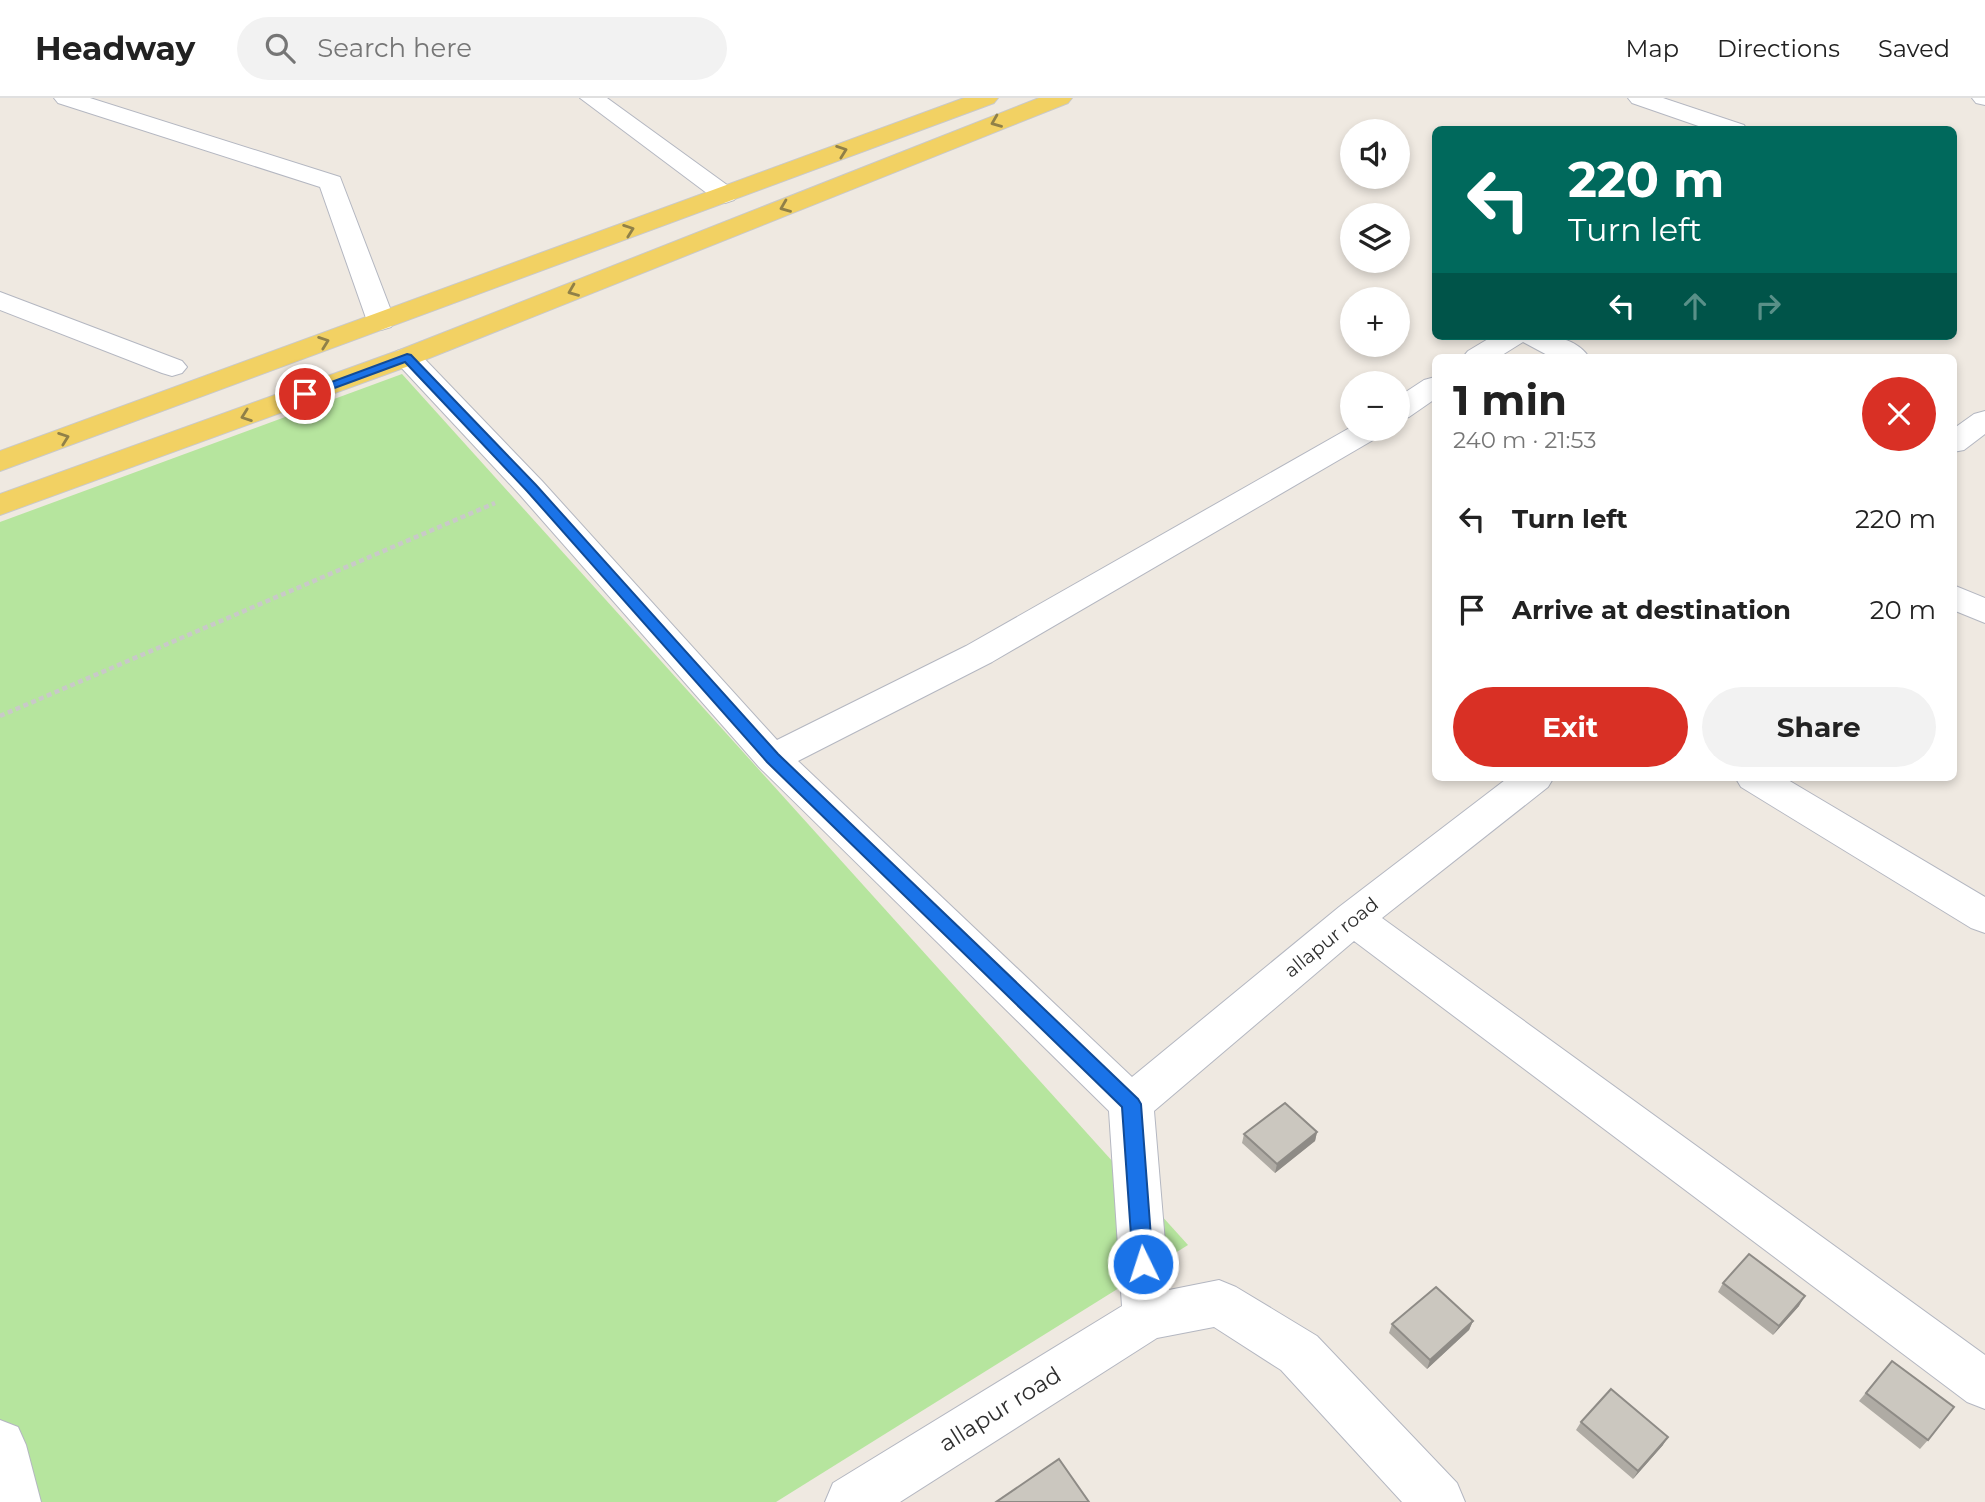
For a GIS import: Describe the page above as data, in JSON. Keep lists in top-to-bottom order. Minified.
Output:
{"streets":{"street":["allapur road"]},"page":{"header":"Headway","search":"Search here","nav":["Map","Directions","Saved"],"map_buttons":["+","−"],"turn":["220 m","Turn left"],"heading":["1 min","240 m · 21:53"],"list":[{"name":"Turn left","value":"220 m"},{"name":"Arrive at destination","value":"20 m"}],"buttons":["Exit","Share"]}}
